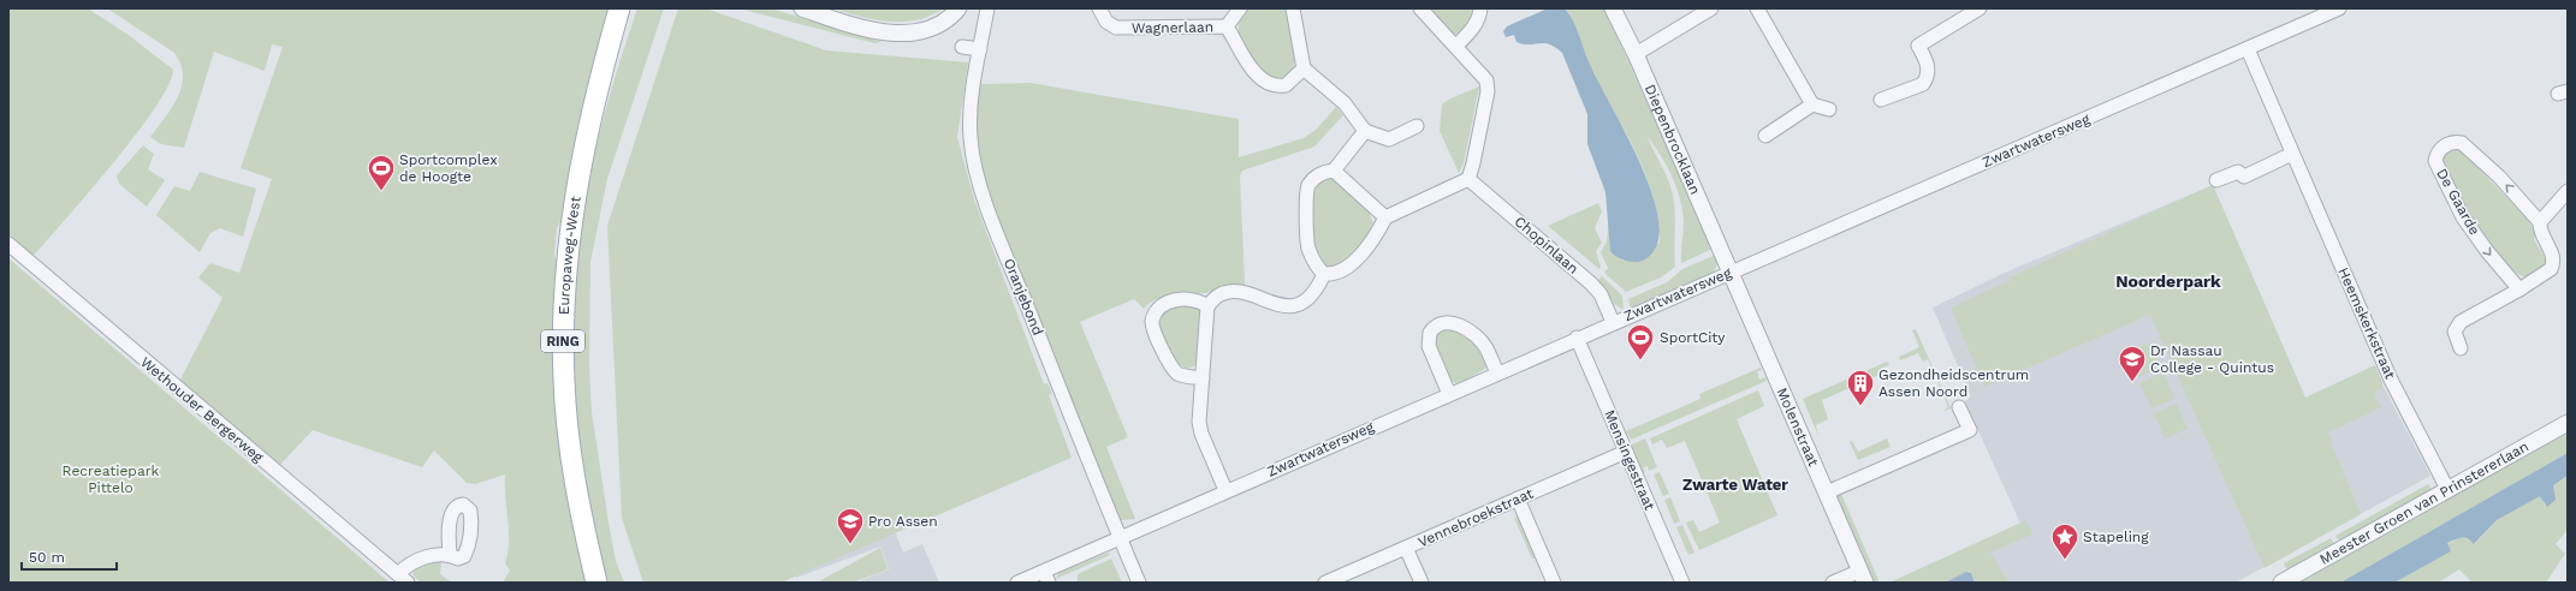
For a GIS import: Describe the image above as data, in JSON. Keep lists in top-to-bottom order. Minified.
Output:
{"streets":{"main road":["Europaweg-West","RING"],"street":["Wagnerlaan","Diepenbrocklaan","Zwartwatersweg","De Gaarde","Chopinlaan","Oranjebond","Heemskerkstraat","Wethouder Bergerweg","Molenstraat","Mensingestraat","Meester Groen van Prinstererlaan","Vennebroekstraat"]},"crossings":[["Diepenbrocklaan","Zwartwatersweg"],["Diepenbrocklaan","Molenstraat"],["Zwartwatersweg","Chopinlaan"],["Zwartwatersweg","Oranjebond"],["Zwartwatersweg","Heemskerkstraat"],["Zwartwatersweg","Molenstraat"],["Zwartwatersweg","Mensingestraat"],["Heemskerkstraat","Meester Groen van Prinstererlaan"],["Mensingestraat","Vennebroekstraat"]],"districts":["Noorderpark","Zwarte Water"],"parks":["Recreatiepark Pittelo"],"places":{"sports":["Sportcomplex de Hoogte","SportCity"],"school or university":["Dr Nassau College - Quintus","Pro Assen"],"building":["Gezondheidscentrum Assen Noord"],"place":["Stapeling"]},"scale_bar":"50 m"}
